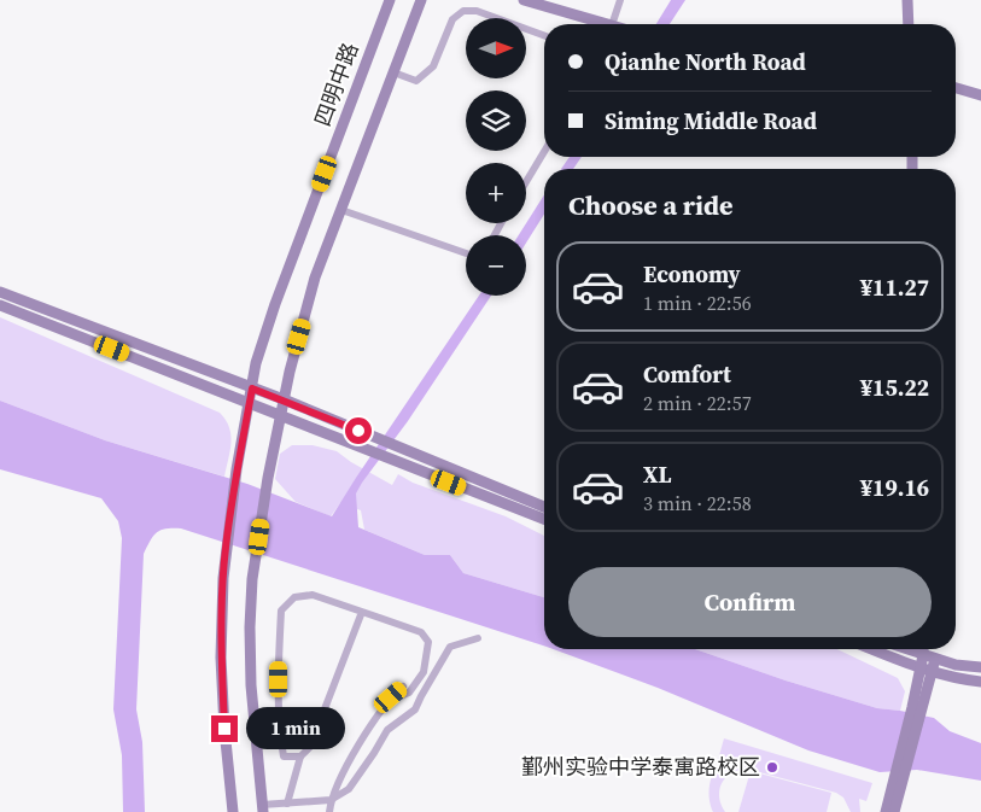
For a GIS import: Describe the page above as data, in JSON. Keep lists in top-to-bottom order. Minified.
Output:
{"places":["鄞州实验中学泰寓路校区"],"north":"right","page":{"map_buttons":["+","−"],"banner":["Qianhe North Road","Siming Middle Road"],"heading":"Choose a ride","list":[{"name":"Economy","note":"1 min · 22:56","value":"¥11.27"},{"name":"Comfort","note":"2 min · 22:57","value":"¥15.22"},{"name":"XL","note":"3 min · 22:58","value":"¥19.16"}],"buttons":"Confirm","bubble":"1 min"}}
